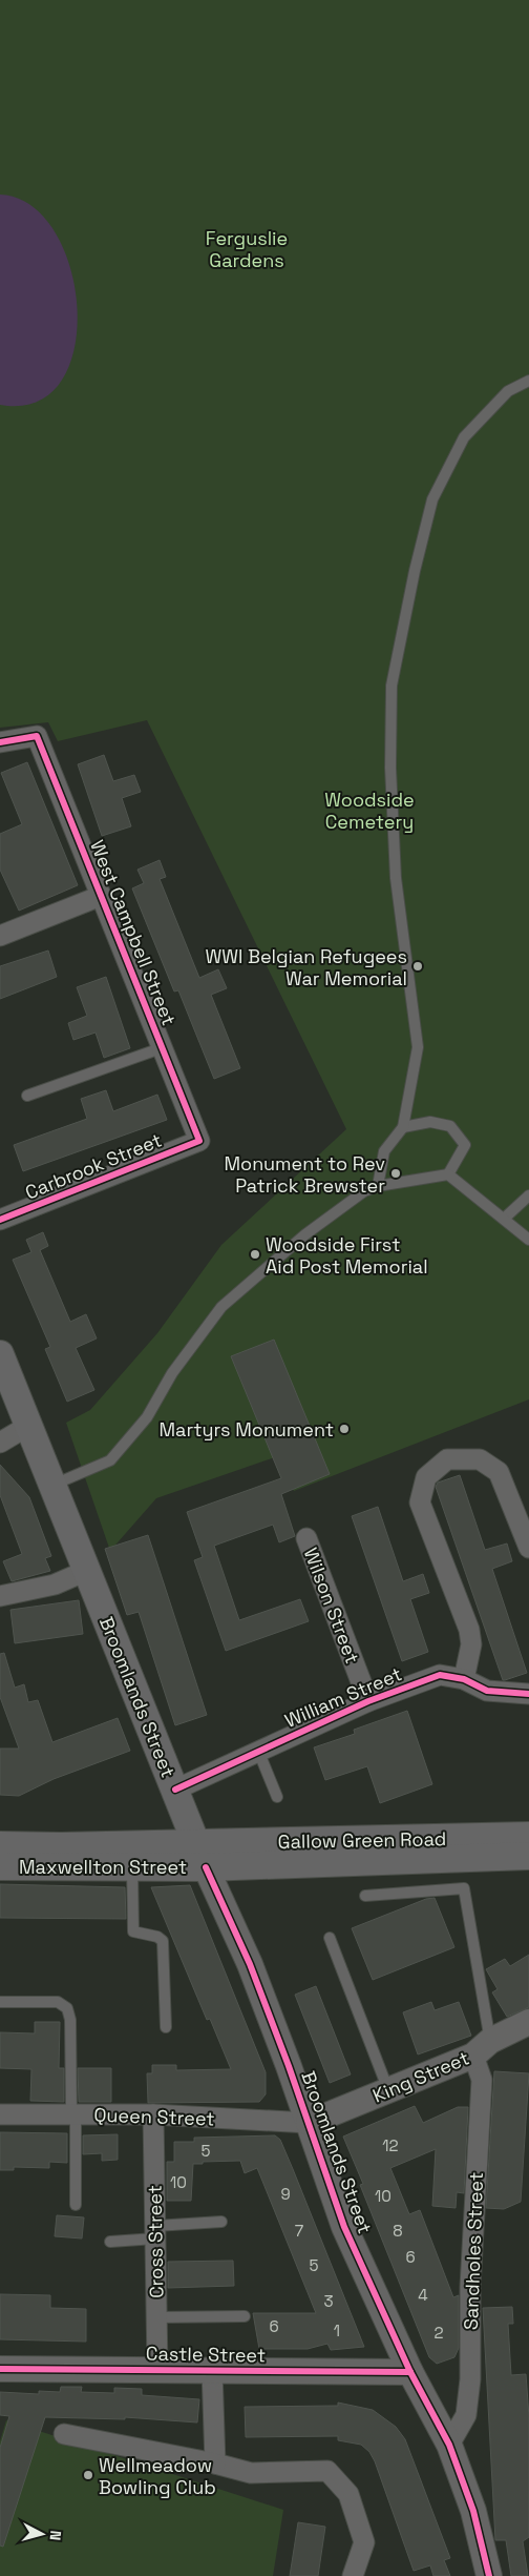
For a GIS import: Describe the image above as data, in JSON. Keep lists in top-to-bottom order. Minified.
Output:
{"streets":{"main road":["Broomlands Street","Gallow Green Road","Maxwellton Street"],"street":["West Campbell Street","Carbrook Street","Wilson Street","William Street","King Street","Queen Street","Cross Street","Sandholes Street","Castle Street"]},"crossings":[["West Campbell Street","Carbrook Street"],["Wilson Street","William Street"],["Broomlands Street","William Street"],["Broomlands Street","Gallow Green Road"],["Broomlands Street","Maxwellton Street"],["Broomlands Street","King Street"],["Broomlands Street","Queen Street"],["Broomlands Street","Sandholes Street"],["Broomlands Street","Castle Street"],["Gallow Green Road","Maxwellton Street"],["King Street","Queen Street"],["King Street","Sandholes Street"],["Queen Street","Cross Street"],["Cross Street","Castle Street"]],"parks":["Ferguslie Gardens","Woodside Cemetery"],"places":["WWI Belgian Refugees War Memorial","Monument to Rev Patrick Brewster","Woodside First Aid Post Memorial","Martyrs Monument","Wellmeadow Bowling Club"],"house_numbers":["12","5","10","9","10","7","8","6","5","4","3","6","1","2"],"north":"right"}
